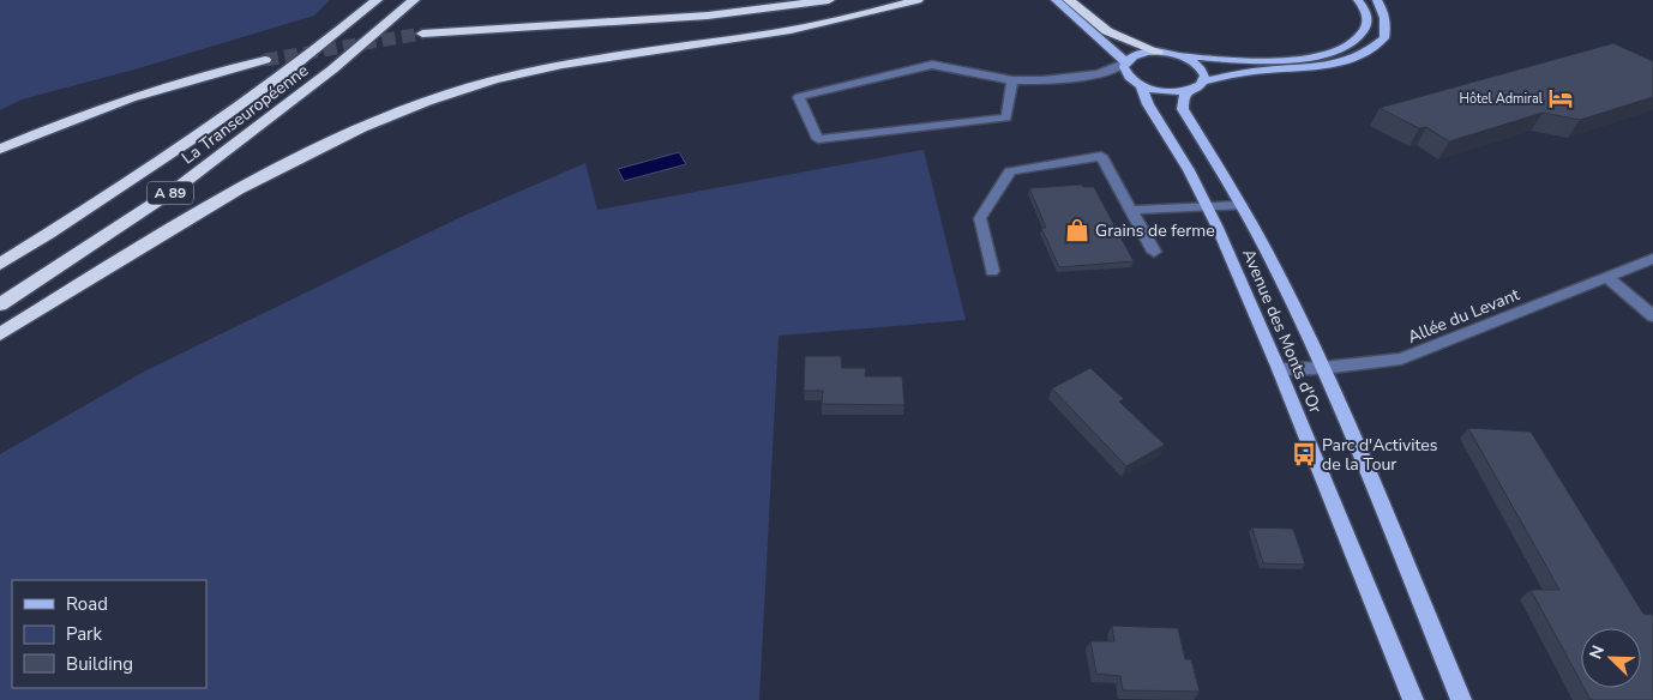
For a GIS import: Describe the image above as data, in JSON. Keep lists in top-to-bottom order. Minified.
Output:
{"streets":{"highway":["La Transeuropéenne","A 89"],"main road":["Avenue des Monts d'Or"],"street":["Allée du Levant"]},"crossings":[["Allée du Levant","Avenue des Monts d'Or"]],"places":{"hotel":["Hôtel Admiral"],"shop":["Grains de ferme"],"bus stop":["Parc d'Activites de la Tour"]},"legend":["Road","Park","Building"],"north":"top left"}
